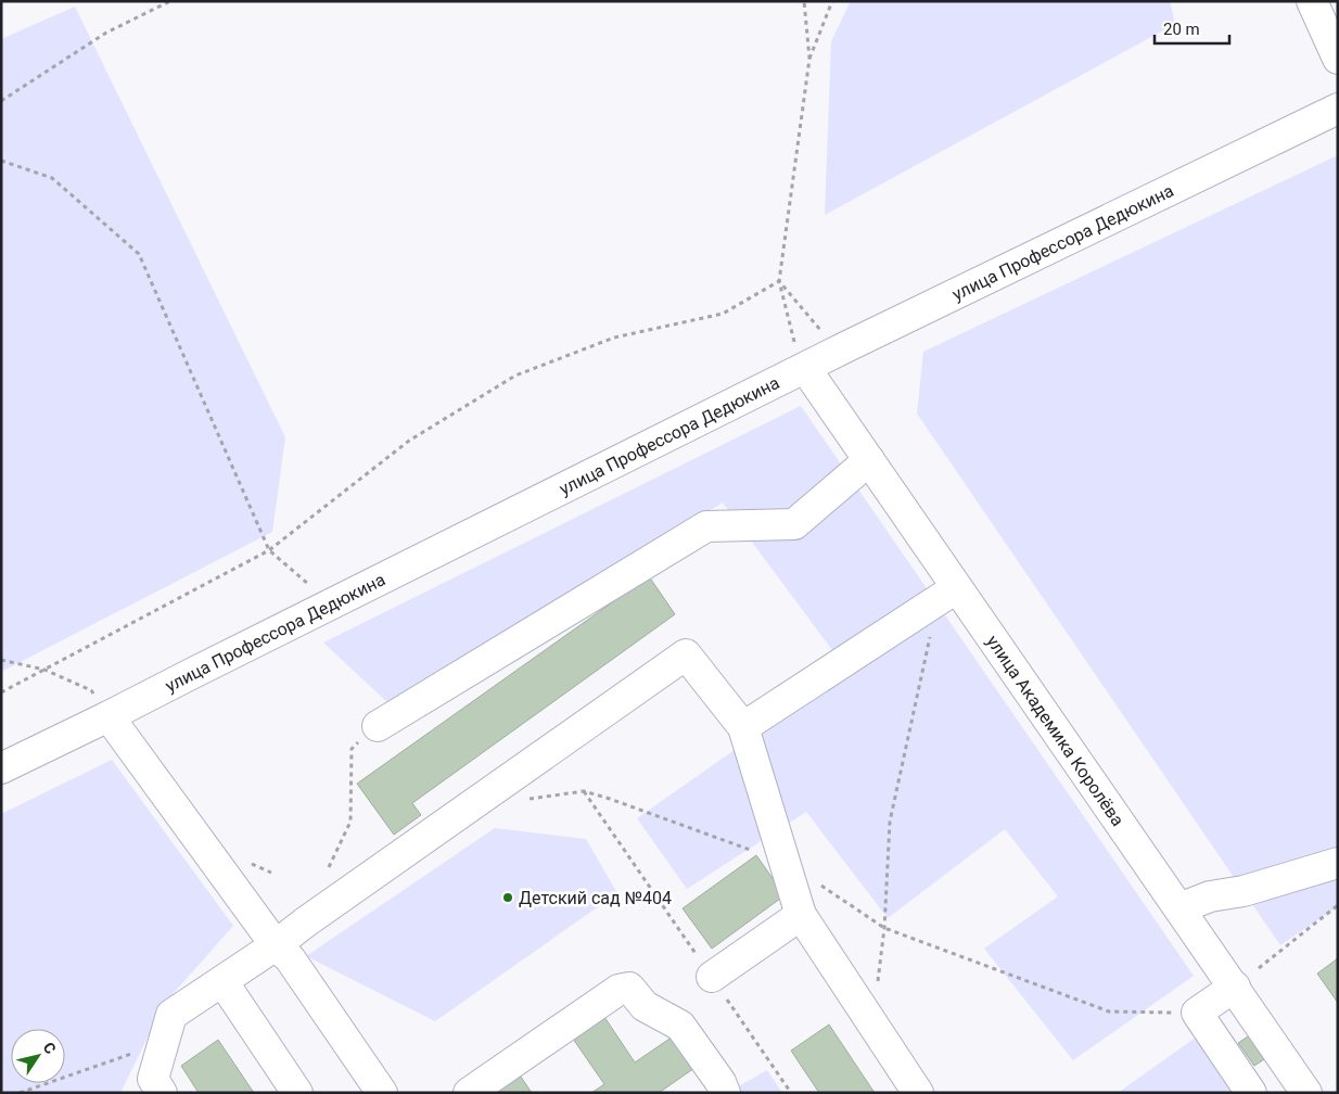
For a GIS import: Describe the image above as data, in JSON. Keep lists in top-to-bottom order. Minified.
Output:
{"streets":{"street":["улица Профессора Дедюкина","улица Академика Королёва"]},"crossings":[["улица Профессора Дедюкина","улица Академика Королёва"]],"places":["Детский сад №404"],"scale_bar":"20 m","north":"top right"}
